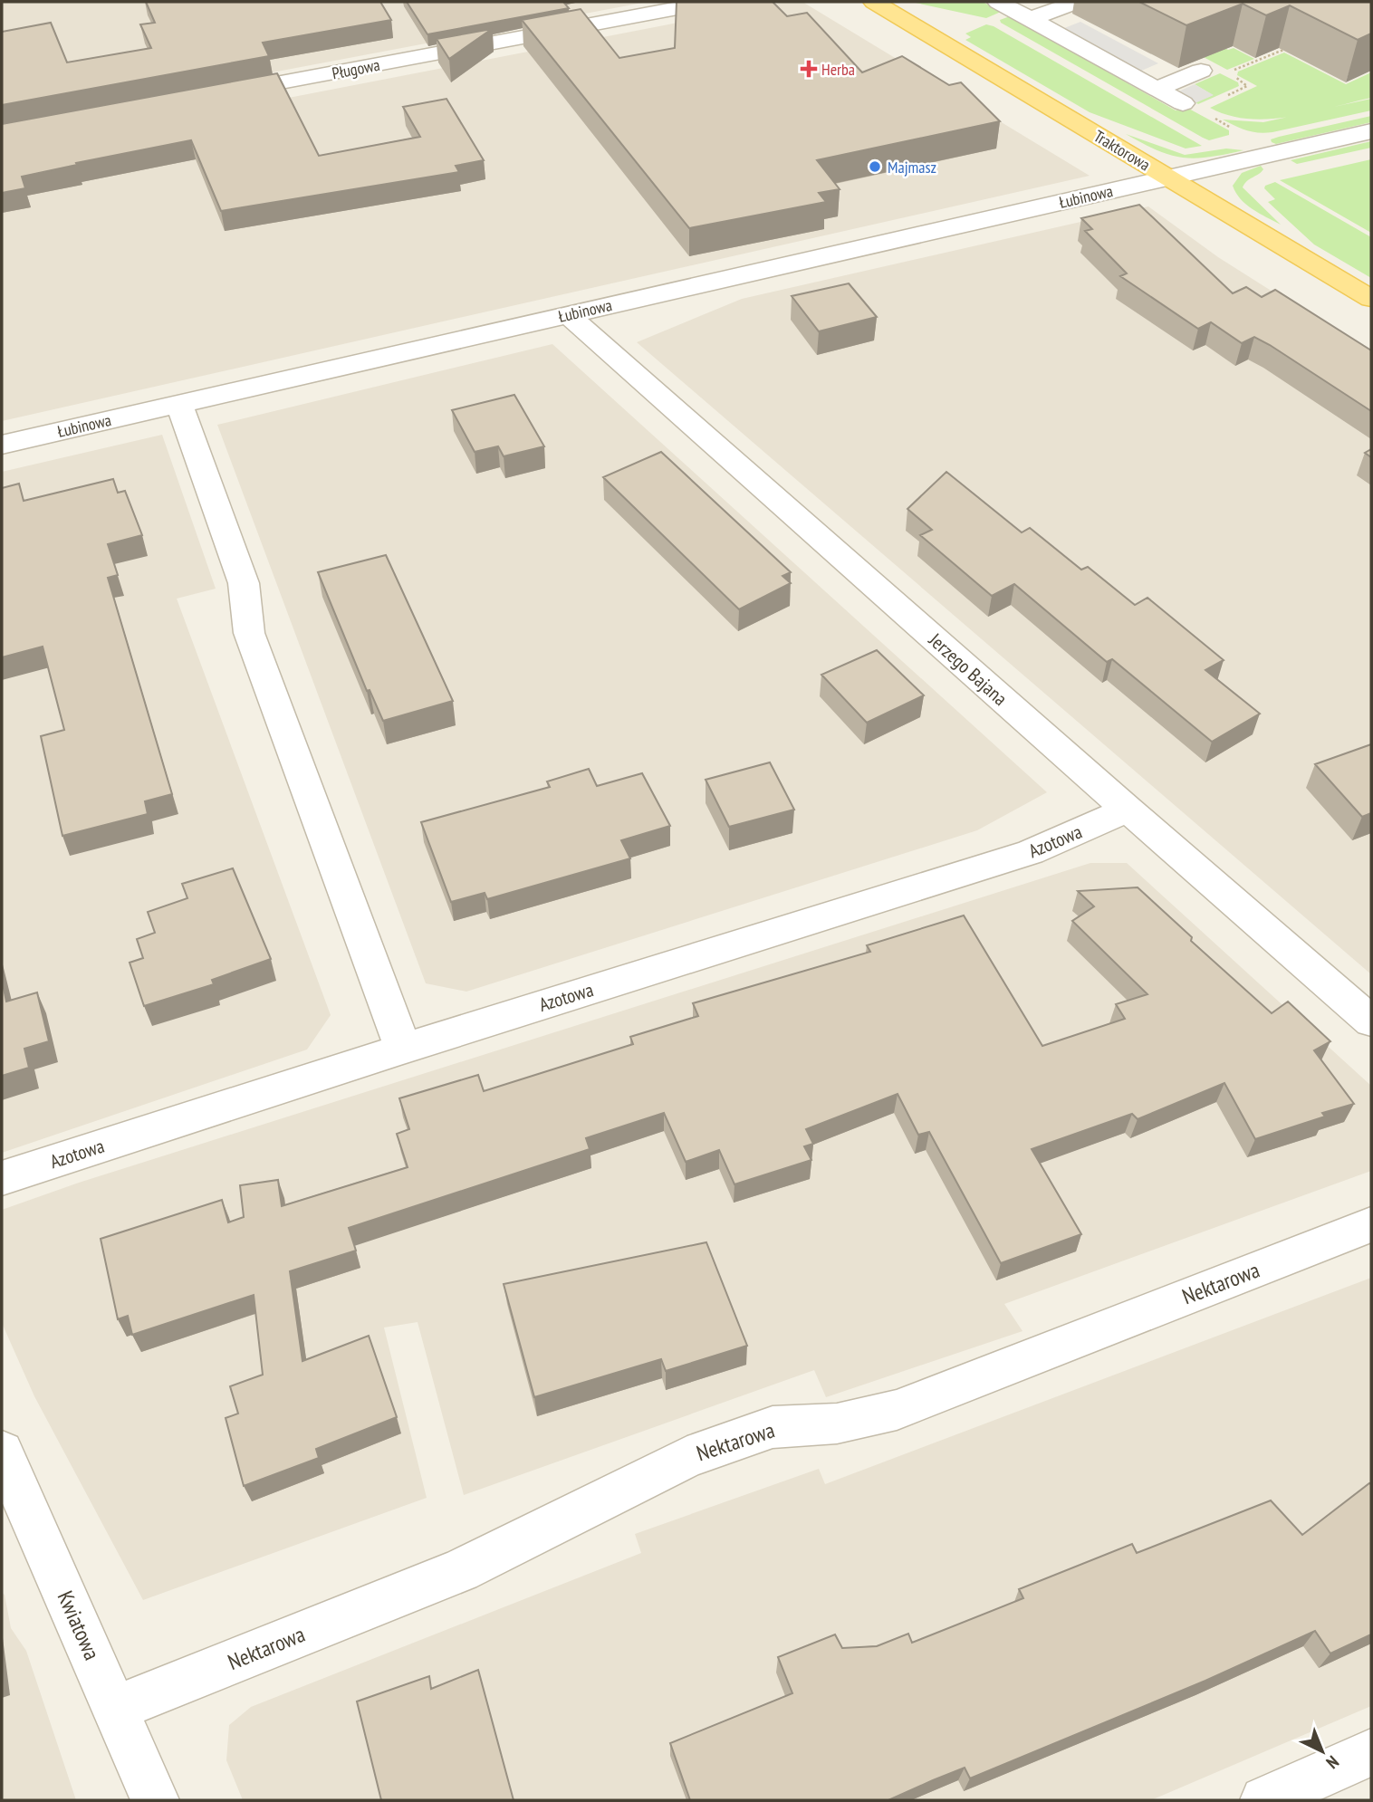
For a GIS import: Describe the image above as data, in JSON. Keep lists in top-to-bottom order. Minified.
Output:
{"streets":{"main road":["Traktorowa"],"street":["Pługowa","Łubinowa","Jerzego Bajana","Azotowa","Nektarowa","Kwiatowa"]},"crossings":[["Traktorowa","Łubinowa"],["Łubinowa","Jerzego Bajana"],["Jerzego Bajana","Azotowa"],["Nektarowa","Kwiatowa"]],"places":{"health":["Herba"],"other":["Majmasz"]},"north":"bottom right"}
